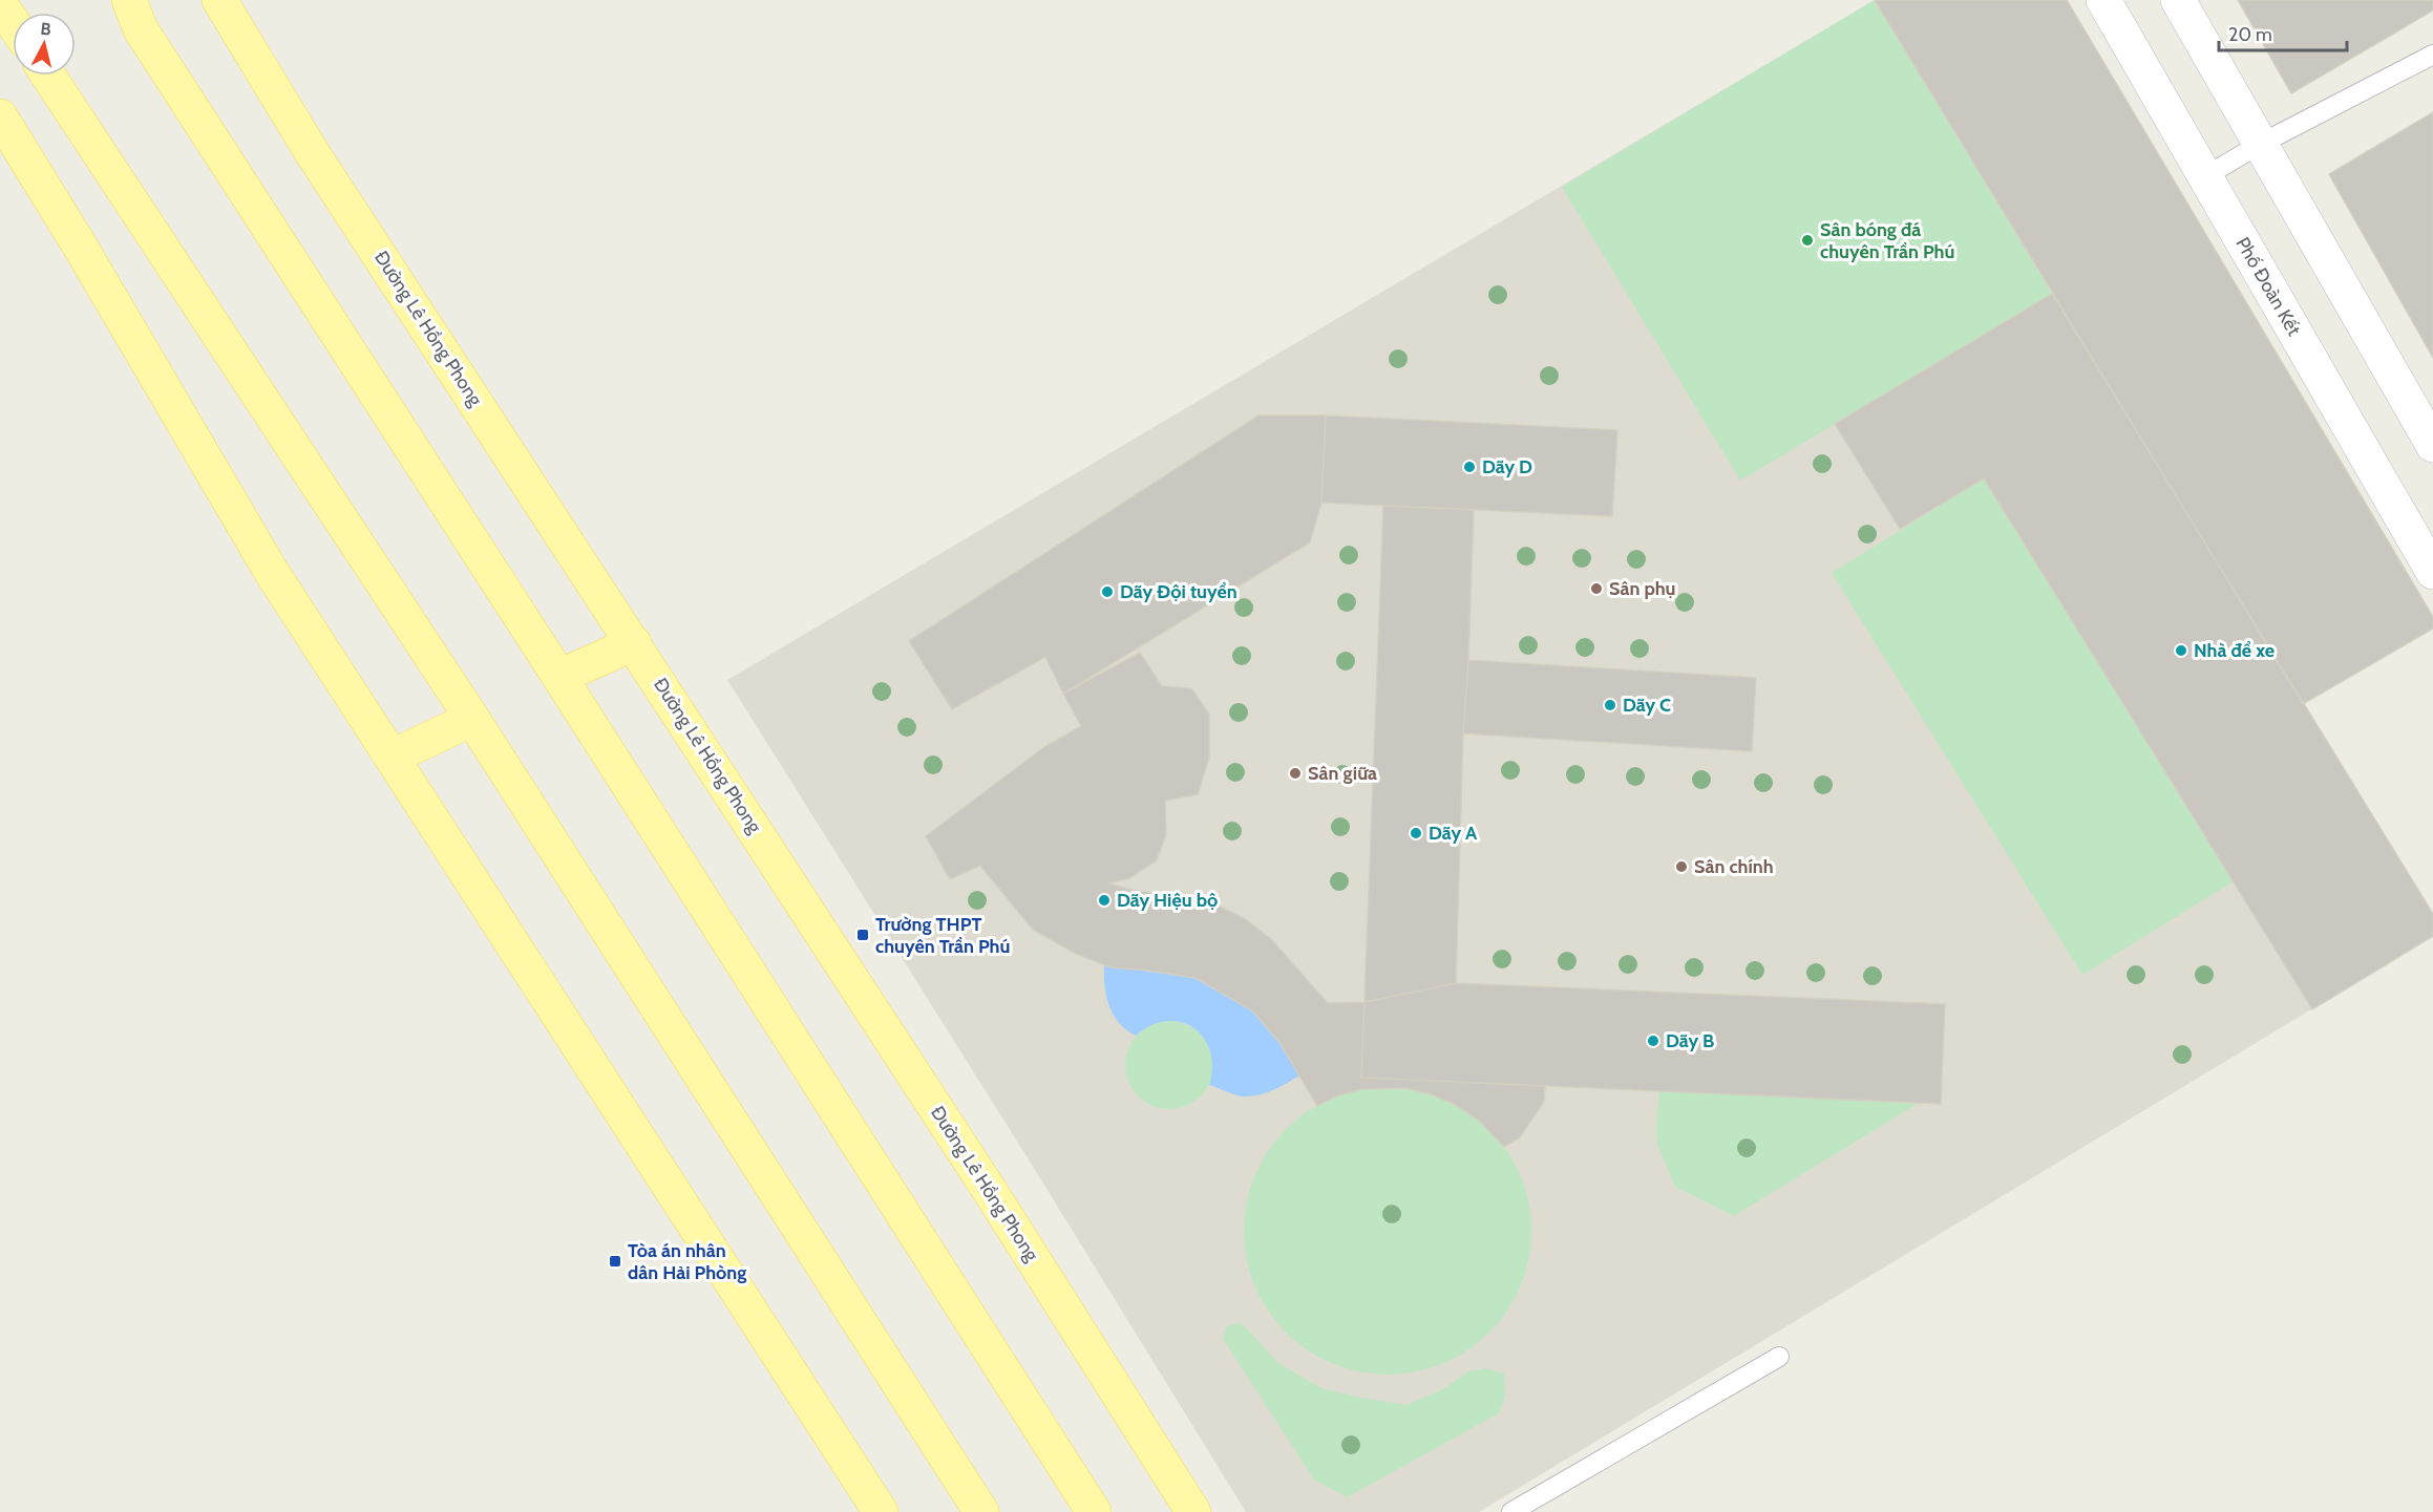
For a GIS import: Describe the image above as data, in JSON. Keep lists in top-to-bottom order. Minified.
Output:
{"streets":{"main road":["Đường Lê Hồng Phong"],"street":["Phố Đoàn Kết"]},"places":{"other":["Sân bóng đá chuyên Trần Phú","Dãy D","Sân phụ","Dãy Đội tuyển","Nhà để xe","Dãy C","Sân giữa","Dãy A","Sân chính","Dãy Hiệu bộ","Dãy B"],"transit":["Trường THPT chuyên Trần Phú","Tòa án nhân dân Hải Phòng"]},"scale_bar":"20 m","north":"top"}
